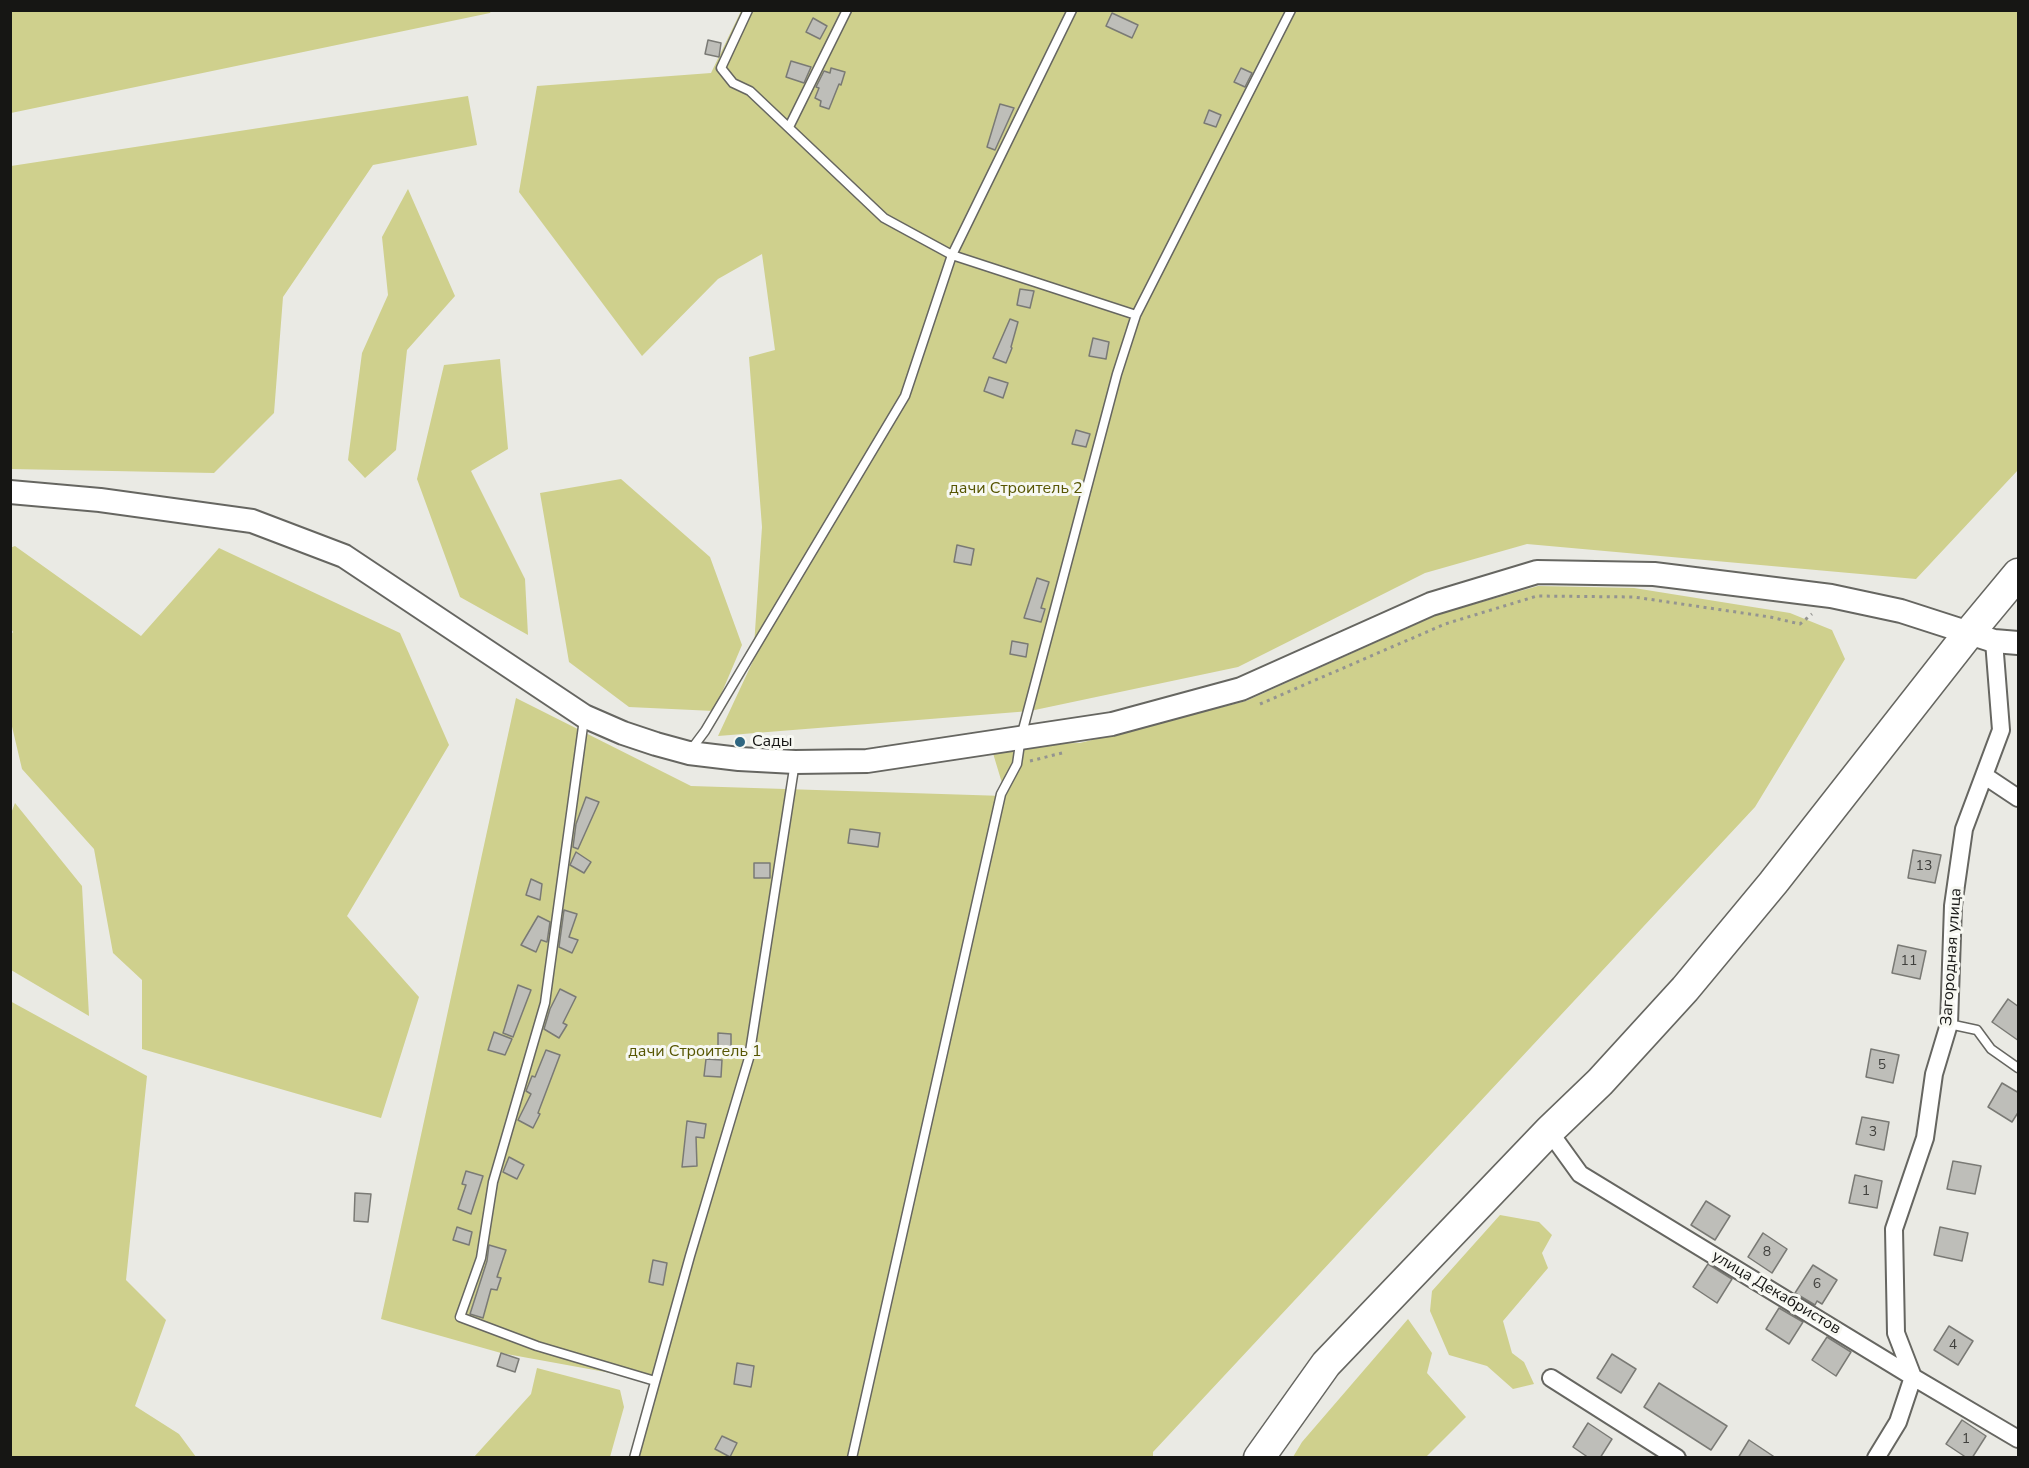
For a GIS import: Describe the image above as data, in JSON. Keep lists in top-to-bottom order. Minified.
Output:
{"streets":{"street":["Загородная улица","улица Декабристов"]},"crossings":[["Загородная улица","улица Декабристов"]],"parks":["дачи Строитель 2","дачи Строитель 1"],"places":["Сады"],"house_numbers":["13","11","5","3","1","8","6","4","1"]}
